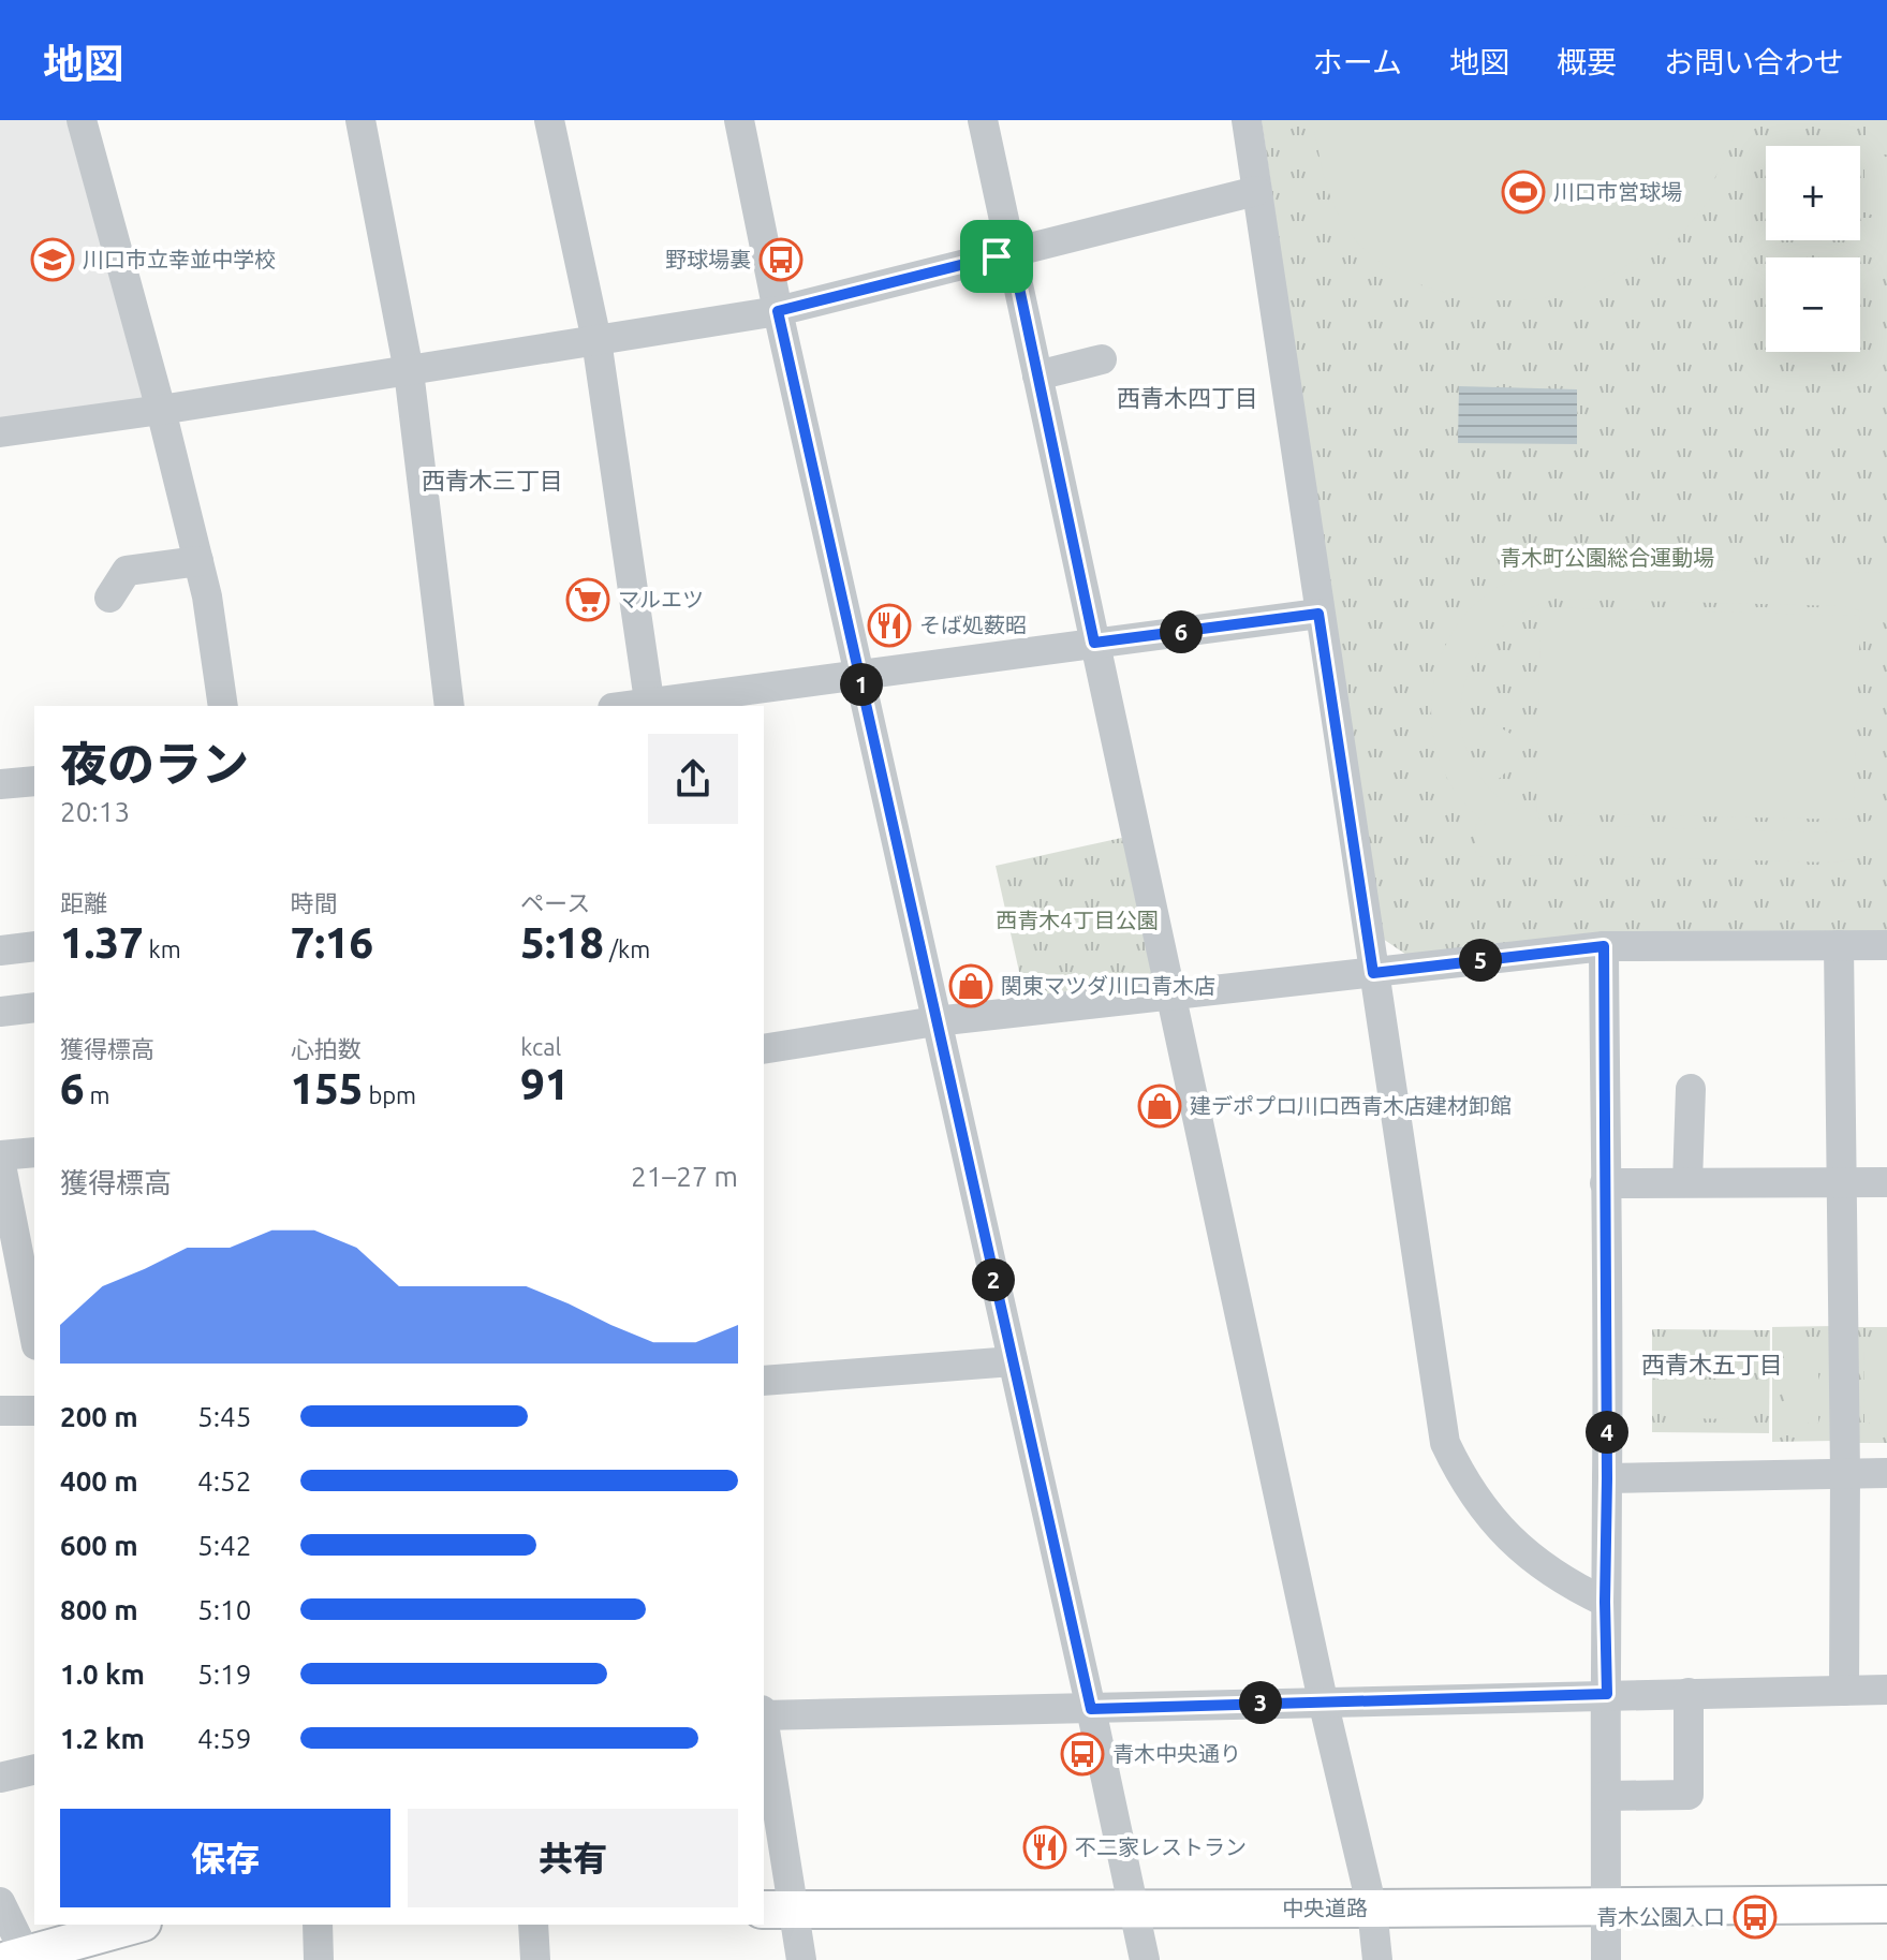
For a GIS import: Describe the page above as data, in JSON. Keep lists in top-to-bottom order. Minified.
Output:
{"streets":{"main road":["中央道路"]},"districts":["西青木四丁目","西青木三丁目","西青木五丁目"],"parks":["青木町公園総合運動場","西青木4丁目公園"],"places":{"sports":["川口市営球場"],"school or university":["川口市立幸並中学校"],"bus stop":["野球場裏","青木中央通り","青木公園入口"],"supermarket":["マルエツ"],"restaurant":["そば処薮昭","不二家レストラン"],"shop":["関東マツダ川口青木店","建デポプロ川口西青木店建材卸館"]},"page":{"header":"地図","nav":["ホーム","地図","概要","お問い合わせ"],"map_buttons":["+","−"],"pins":["6","1","5","2","4","3"],"heading":["夜のラン","20:13"],"stats":[["距離","1.37 km"],["時間","7:16"],["ペース","5:18 /km"],["獲得標高","6 m"],["心拍数","155 bpm"],["kcal","91"]],"chart":["獲得標高","21–27 m"],"list":[{"name":"200 m","note":"5:45"},{"name":"400 m","note":"4:52"},{"name":"600 m","note":"5:42"},{"name":"800 m","note":"5:10"},{"name":"1.0 km","note":"5:19"},{"name":"1.2 km","note":"4:59"}],"buttons":["保存","共有"]}}
